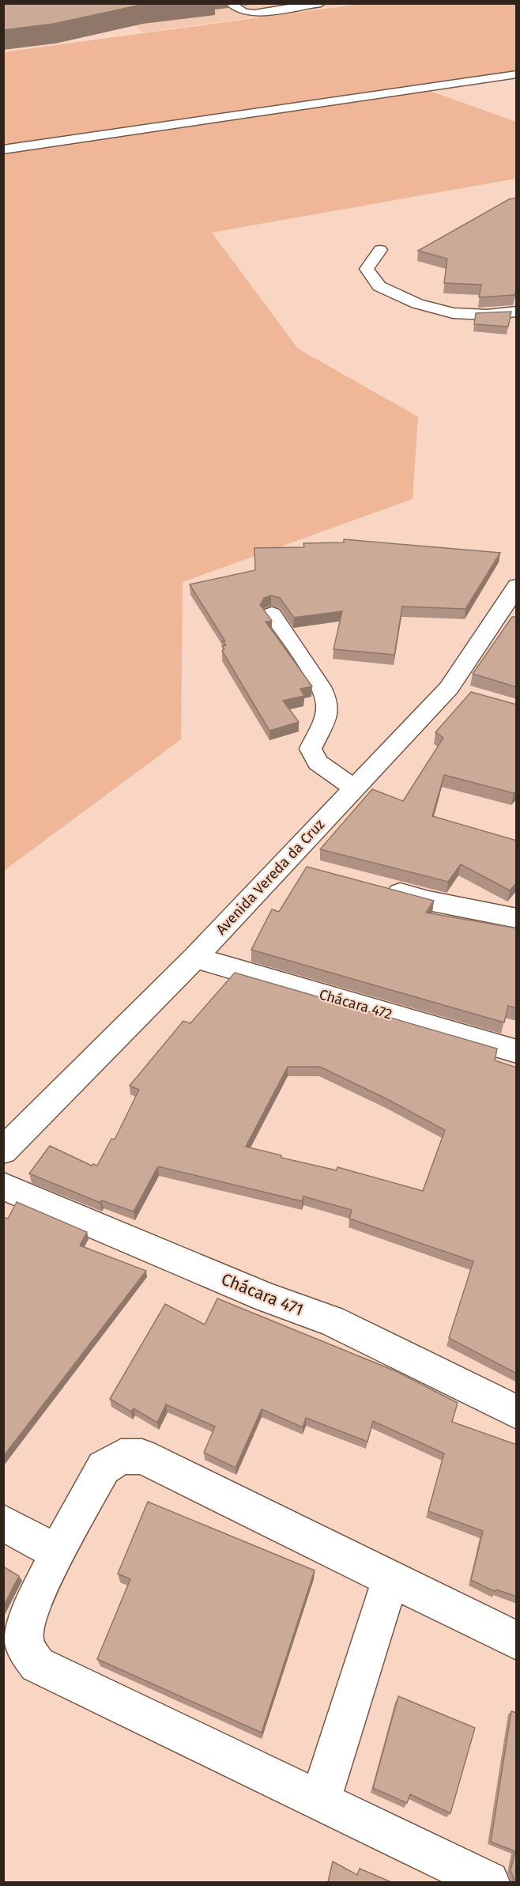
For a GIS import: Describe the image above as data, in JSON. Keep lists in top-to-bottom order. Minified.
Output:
{"streets":{"street":["Avenida Vereda da Cruz","Chácara 472","Chácara 471"]},"crossings":[["Avenida Vereda da Cruz","Chácara 472"]]}
